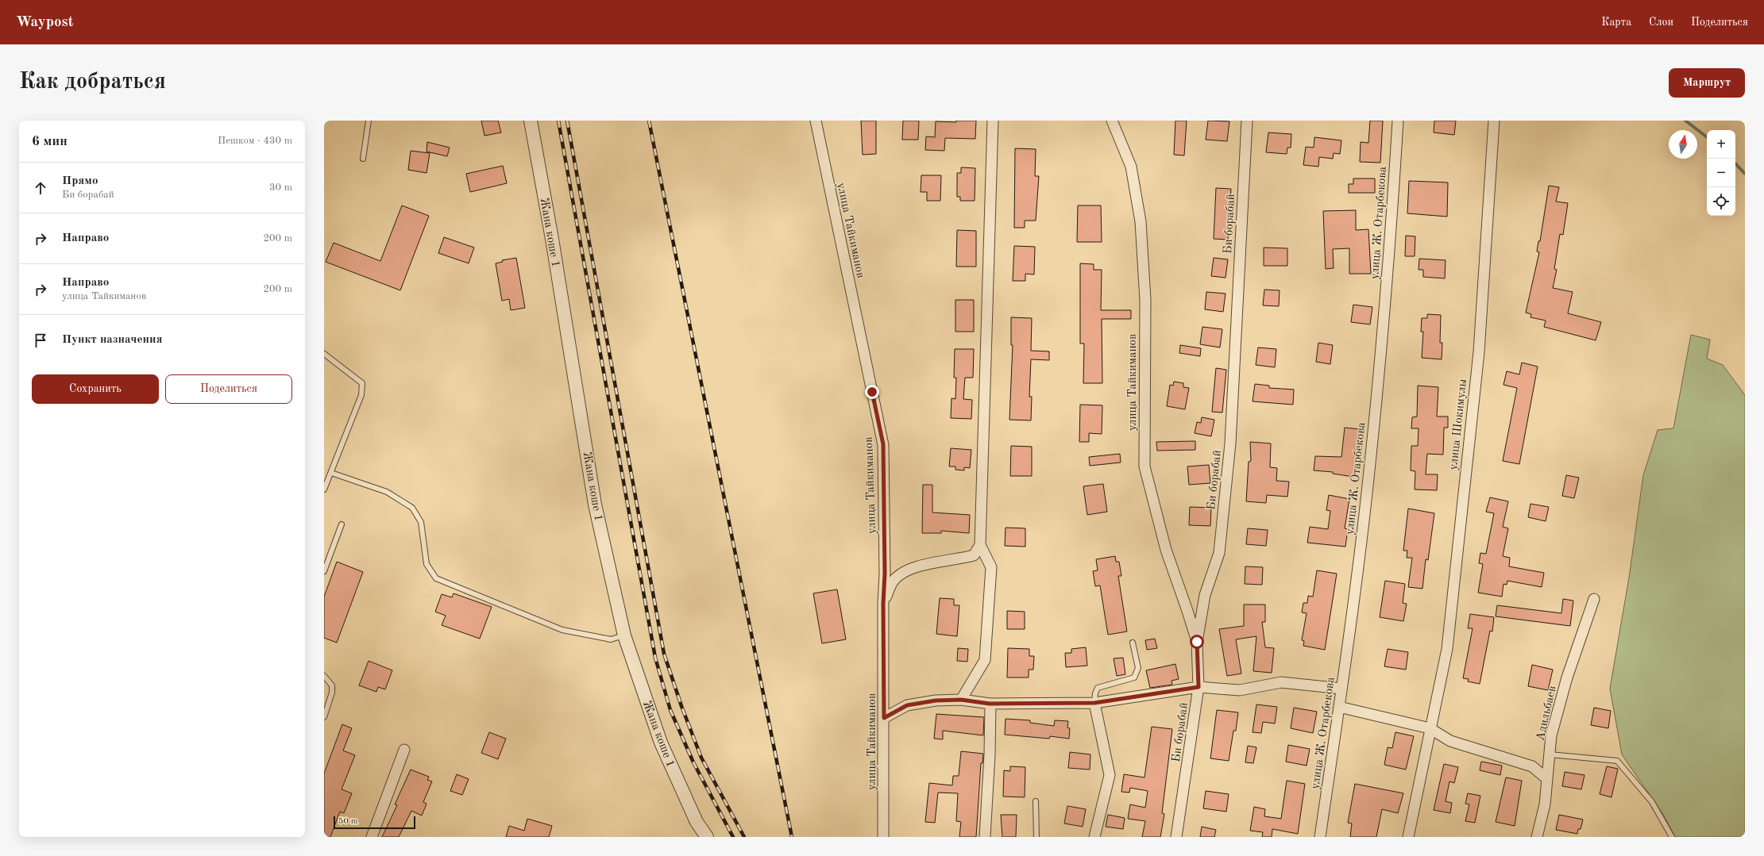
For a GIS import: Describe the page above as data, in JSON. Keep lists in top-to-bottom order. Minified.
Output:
{"streets":{"street":["улица Ж. Отарбекова","Би борабай","улица Тайкиманов","Жана коше 1","улица Шокимулы","Адильбаев"]},"crossings":[["Би борабай","улица Тайкиманов"]],"scale_bar":"50 m","north":"top","page":{"header":"Waypost","nav":["Карта","Слои","Поделиться"],"buttons":["Маршрут",["Сохранить","Поделиться"]],"title":"Как добраться","heading":["6 мин","Пешком · 430 m"],"map_buttons":["+","−"],"list":[["Прямо","Би борабай","30 m"],["Направо","200 m"],["Направо","улица Тайкиманов","200 m"],"Пункт назначения"],"scale":"50 m"}}
